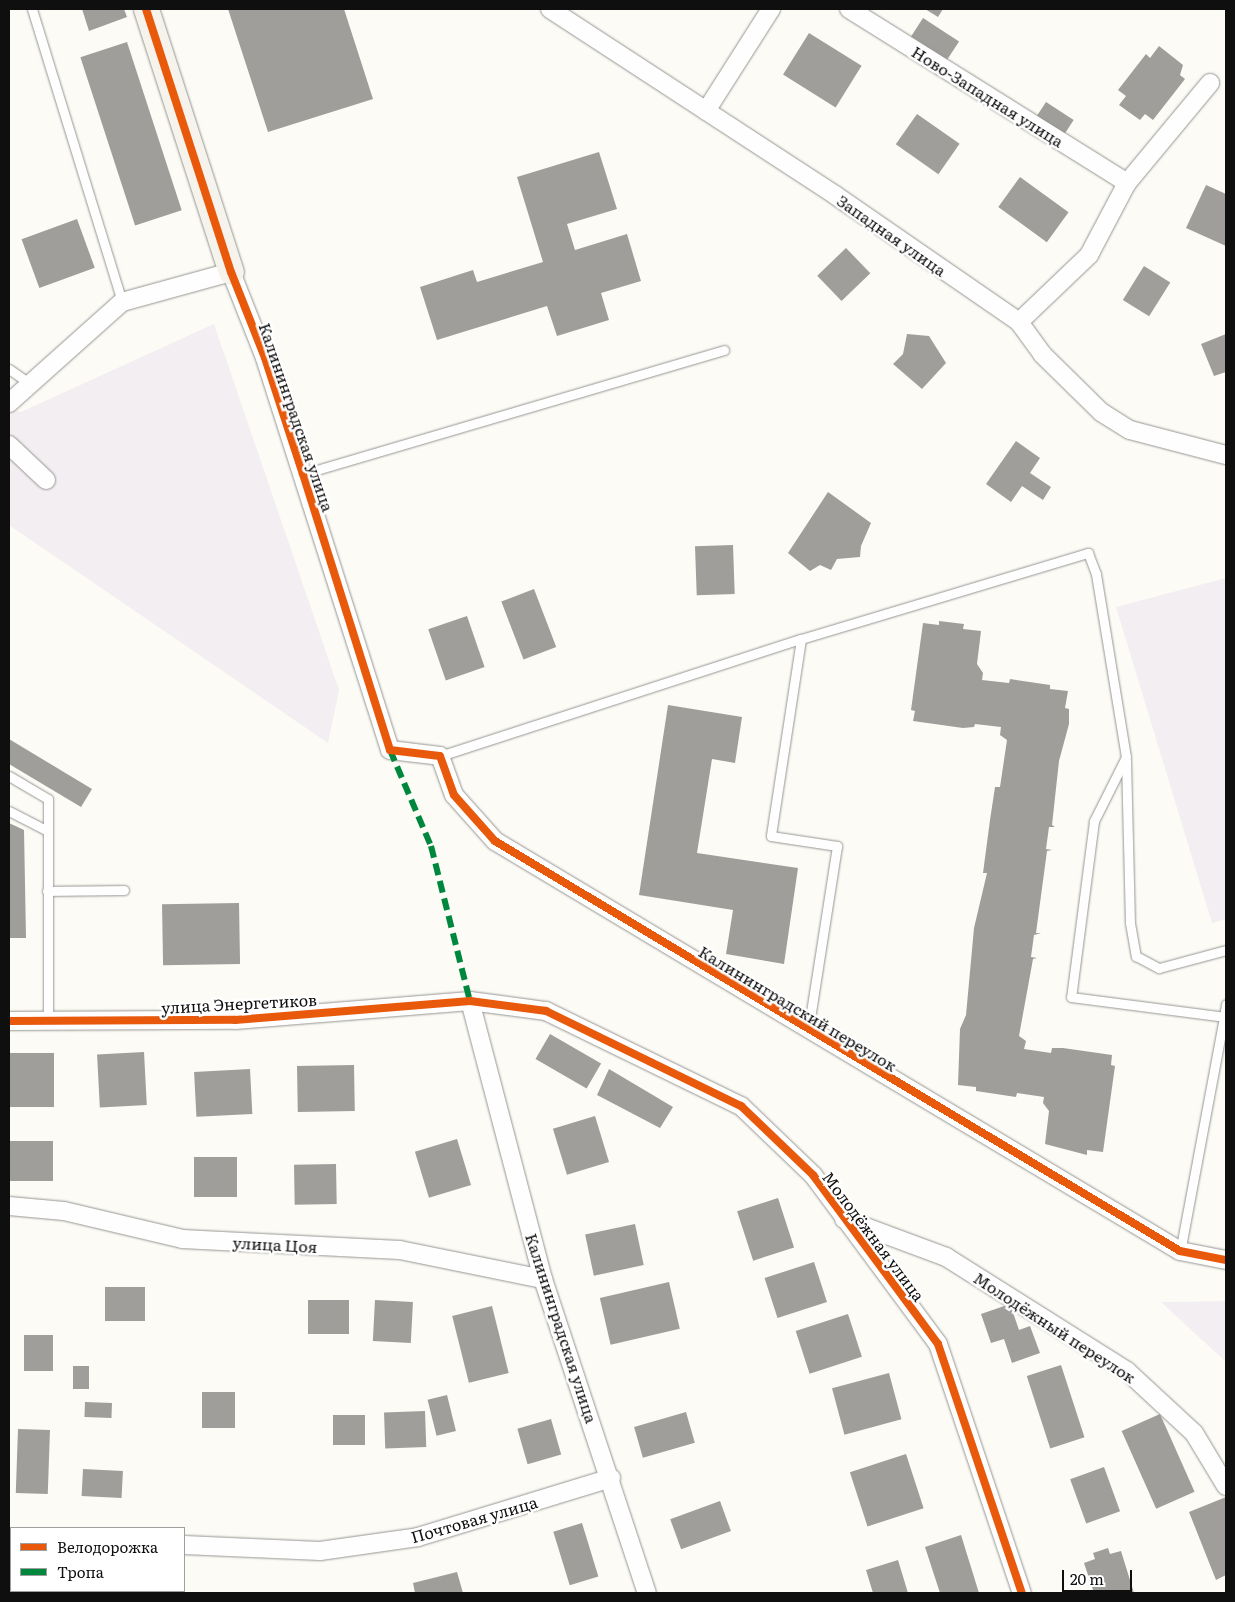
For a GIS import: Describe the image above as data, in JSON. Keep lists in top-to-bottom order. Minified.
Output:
{"streets":{"street":["Ново-Западная улица","Западная улица","Калининградская улица","улица Энергетиков","Калининградский переулок","Молодёжная улица","улица Цоя","Молодёжный переулок","Почтовая улица"]},"crossings":[["Калининградская улица","улица Энергетиков"],["Калининградская улица","Калининградский переулок"],["Калининградская улица","Молодёжная улица"],["Калининградская улица","улица Цоя"],["Калининградская улица","Почтовая улица"],["улица Энергетиков","Молодёжная улица"],["Молодёжная улица","Молодёжный переулок"]],"legend":["Велодорожка","Тропа"],"scale_bar":"20 m"}
